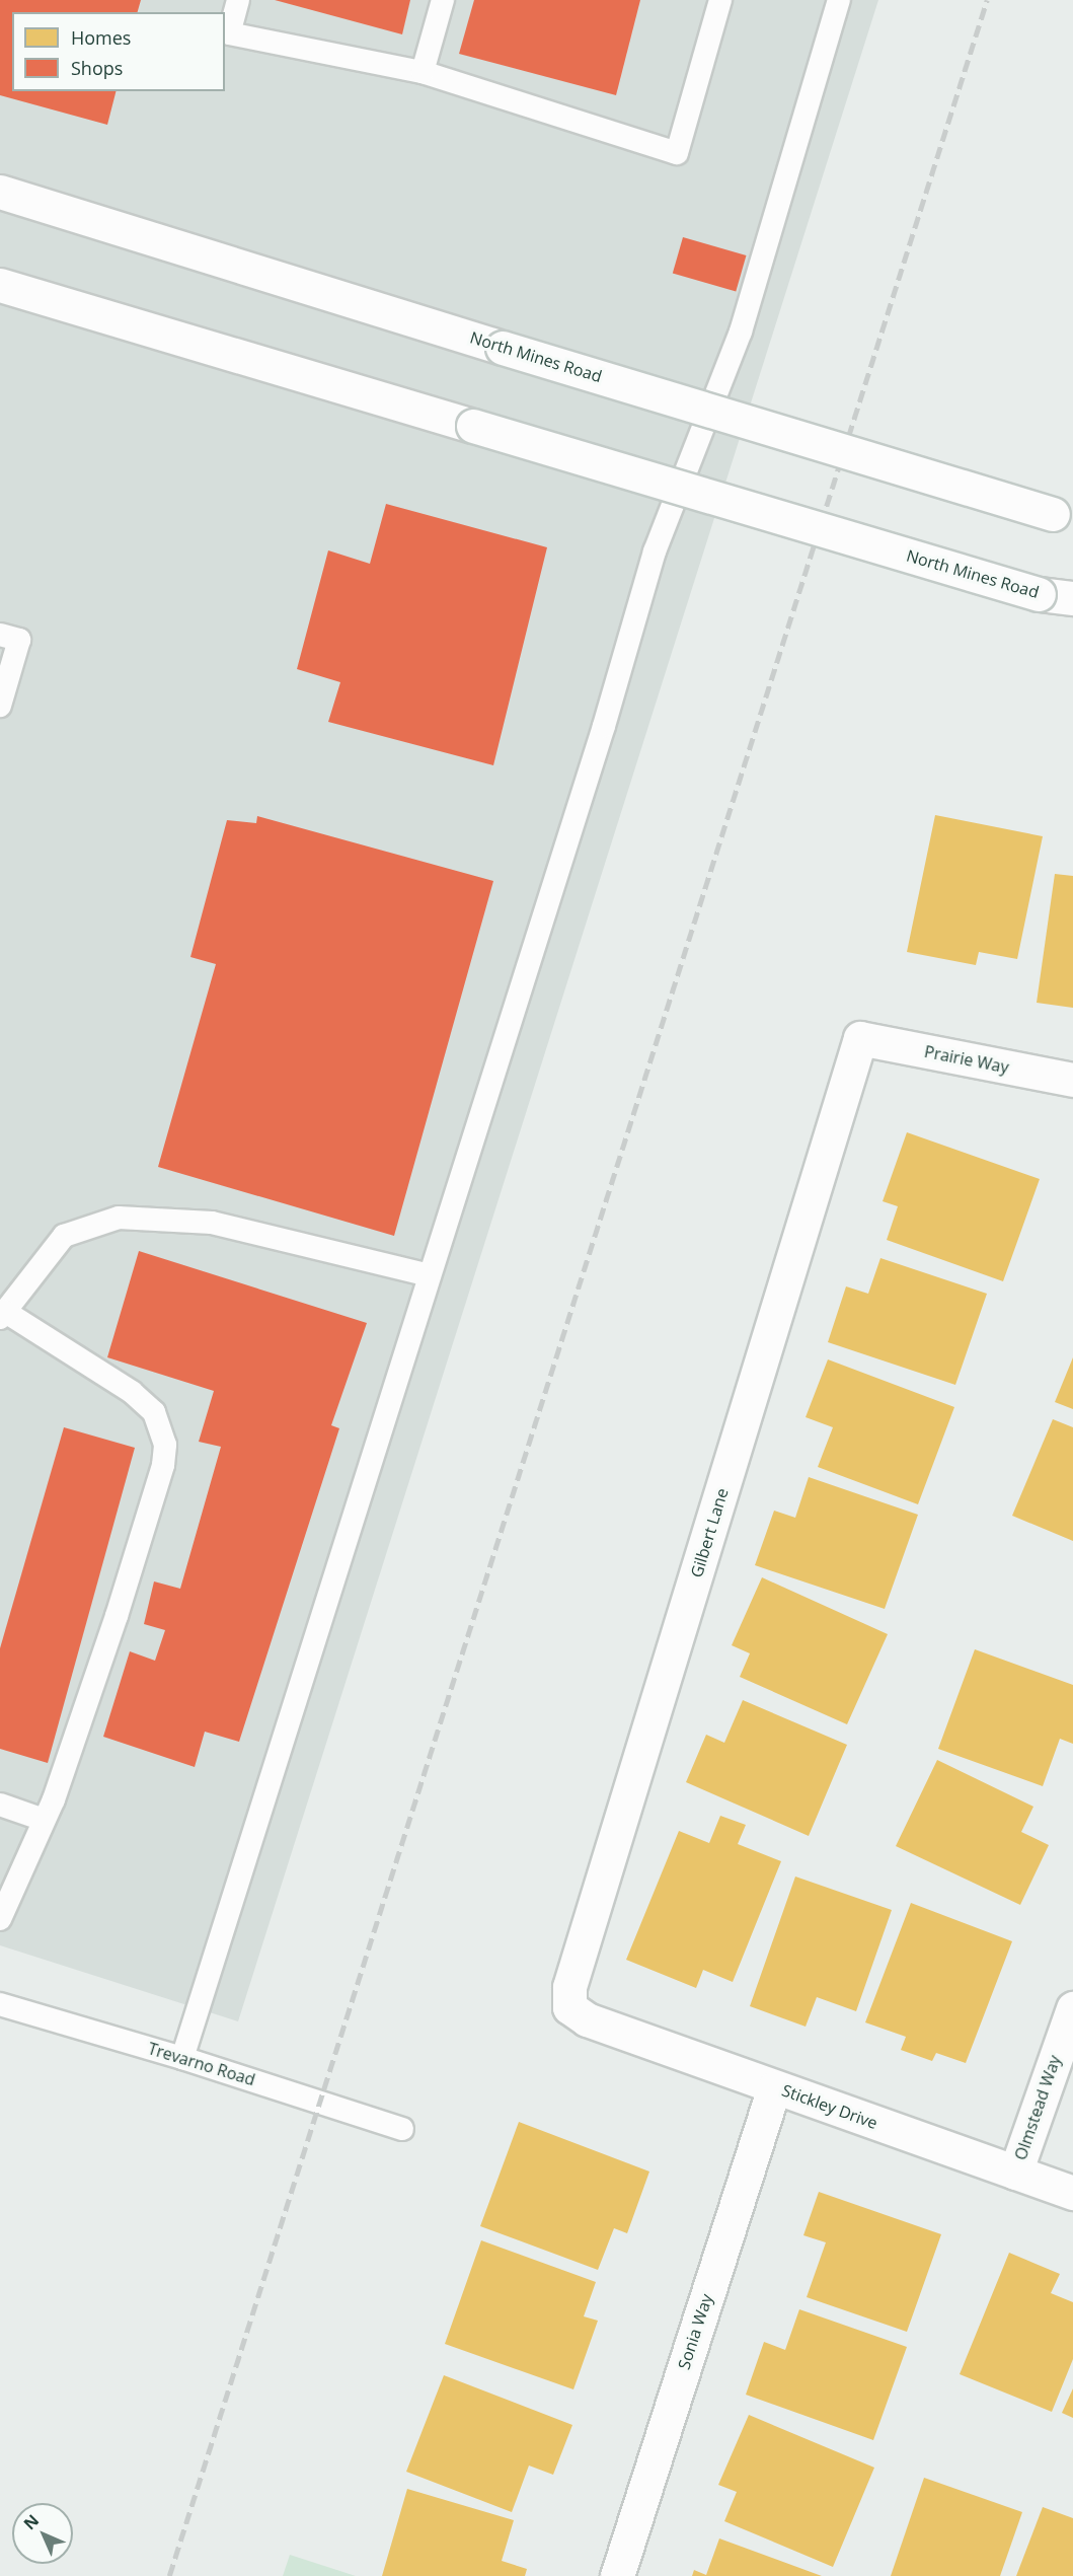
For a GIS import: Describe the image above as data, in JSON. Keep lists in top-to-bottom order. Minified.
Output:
{"streets":{"street":["North Mines Road","Prairie Way","Gilbert Lane","Stickley Drive","Olmstead Way","Sonia Way"],"lane":["Trevarno Road"]},"crossings":[["Prairie Way","Gilbert Lane"],["Gilbert Lane","Stickley Drive"],["Stickley Drive","Olmstead Way"],["Stickley Drive","Sonia Way"]],"legend":["Homes","Shops"],"north":"top left"}
